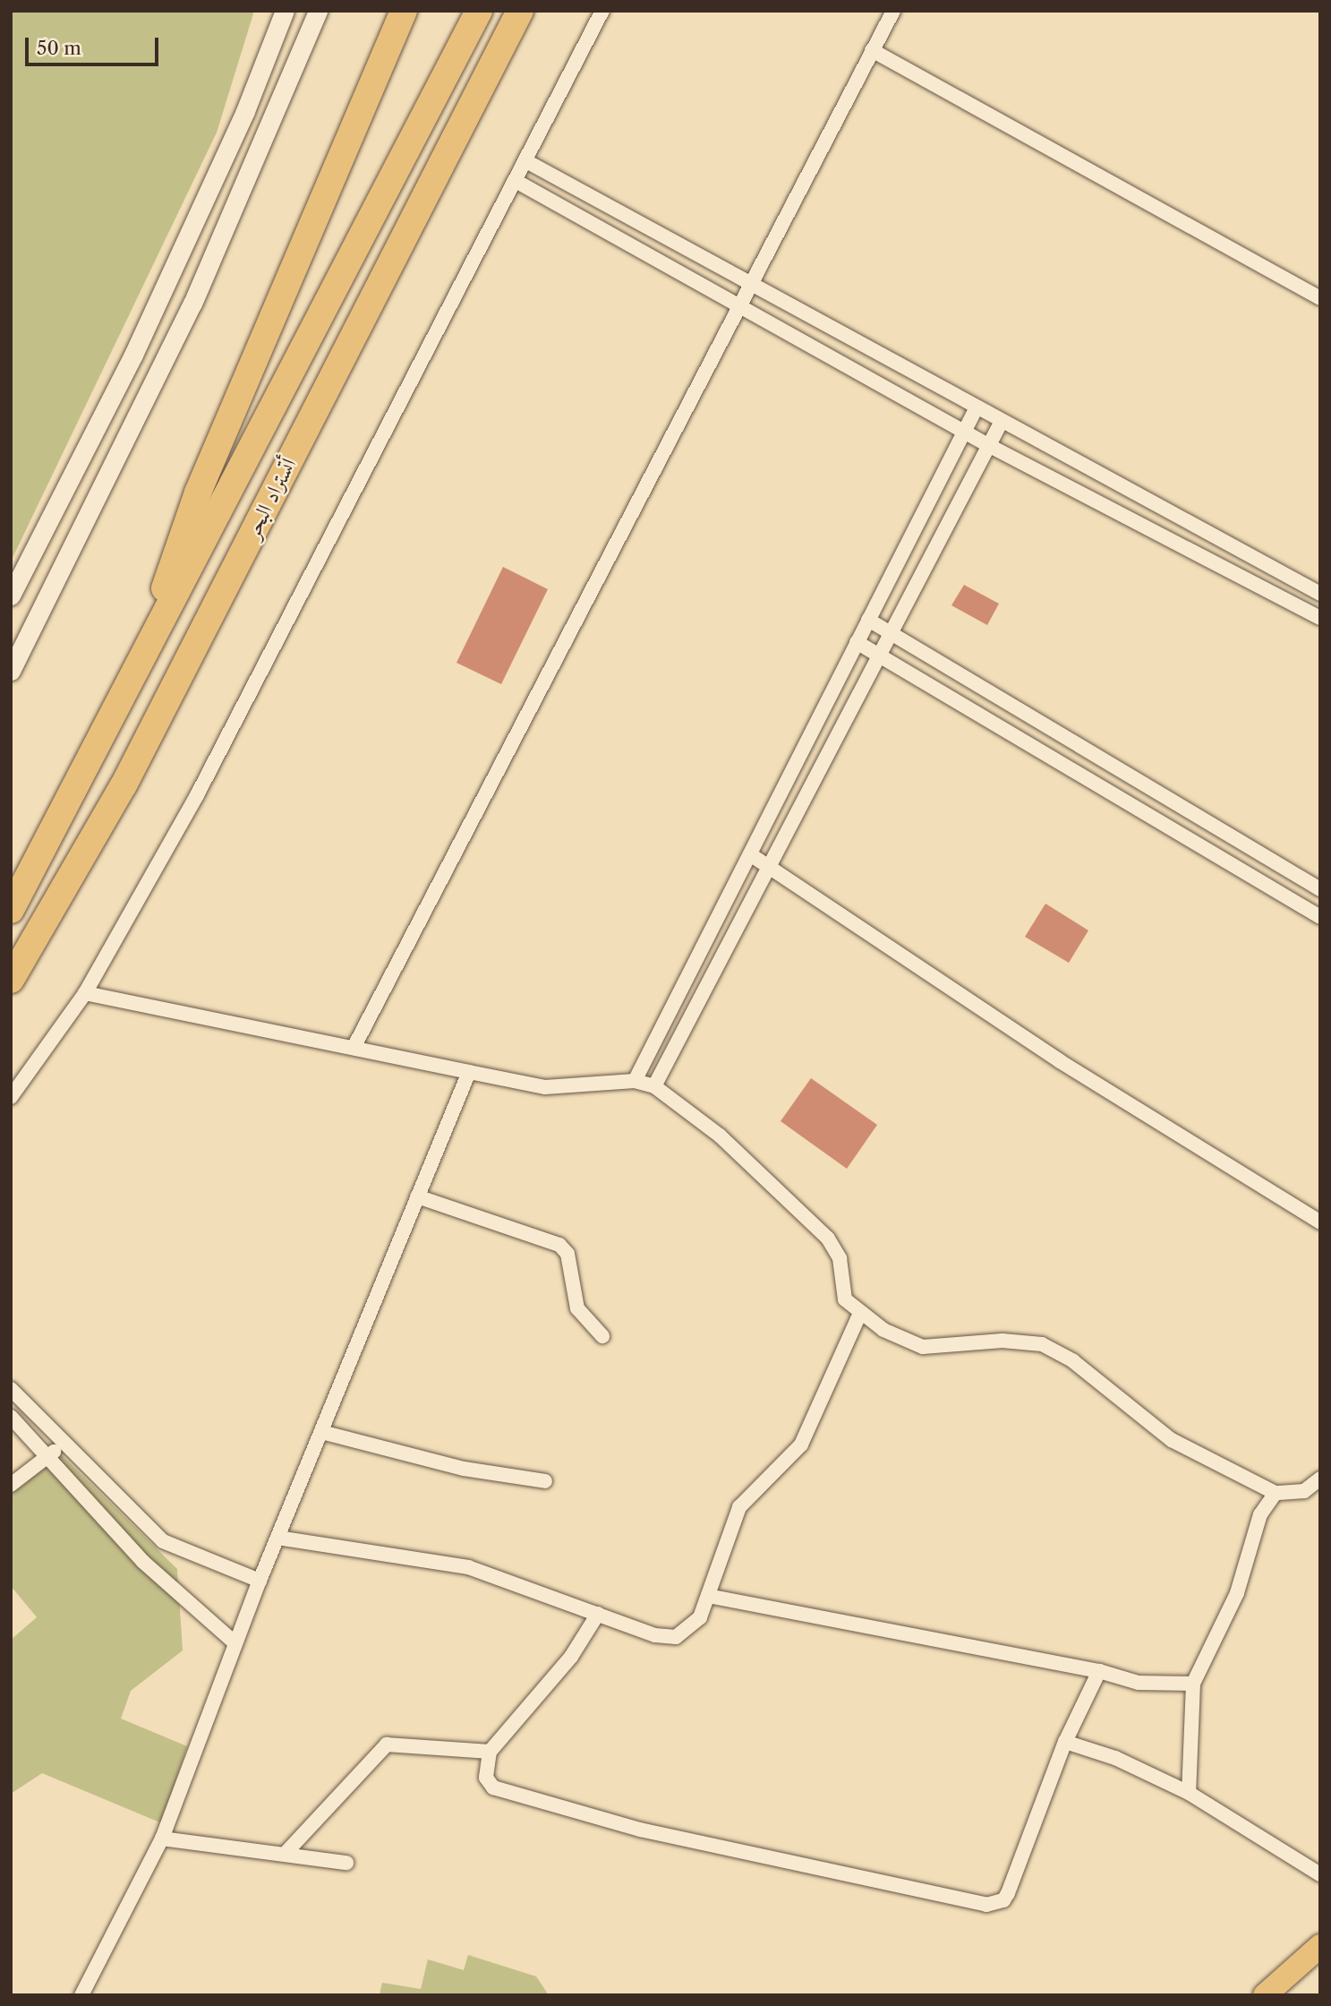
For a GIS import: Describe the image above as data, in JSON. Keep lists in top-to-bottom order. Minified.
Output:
{"streets":{"highway":["أتستراد البحر"]},"scale_bar":"50 m"}
